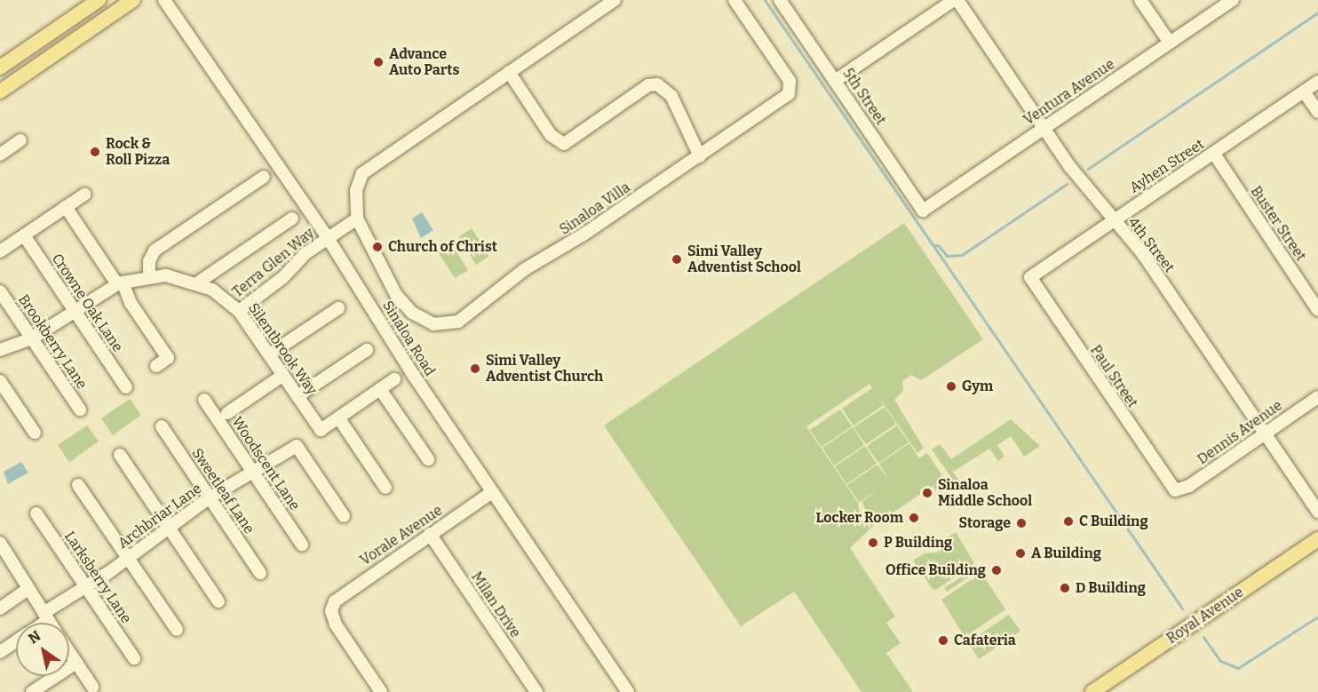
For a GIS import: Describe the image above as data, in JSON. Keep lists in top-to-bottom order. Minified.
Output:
{"streets":{"main road":["Royal Avenue"],"street":["Ventura Avenue","5th Street","Ayhen Street","Sinaloa Villa","Buster Street","4th Street","Terra Glen Way","Crowne Oak Lane","Sinaloa Road","Brookberry Lane","Silentbrook Way","Paul Street","Dennis Avenue","Woodscent Lane","Sweetleaf Lane","Archbriar Lane","Vorale Avenue","Larksberry Lane","Milan Drive"]},"crossings":[["Ventura Avenue","5th Street"],["Ventura Avenue","4th Street"],["Ayhen Street","Buster Street"],["Ayhen Street","4th Street"],["Ayhen Street","Paul Street"],["4th Street","Dennis Avenue"],["Terra Glen Way","Sinaloa Road"],["Terra Glen Way","Silentbrook Way"],["Crowne Oak Lane","Silentbrook Way"],["Sinaloa Road","Vorale Avenue"],["Brookberry Lane","Silentbrook Way"],["Paul Street","Dennis Avenue"],["Woodscent Lane","Archbriar Lane"],["Sweetleaf Lane","Archbriar Lane"],["Archbriar Lane","Larksberry Lane"],["Vorale Avenue","Milan Drive"]],"places":["Advance Auto Parts","Rock & Roll Pizza","Church of Christ","Simi Valley Adventist School","Simi Valley Adventist Church","Gym","Sinaloa Middle School","Locker Room","C Building","Storage","P Building","A Building","Office Building","D Building","Cafateria"],"north":"top left"}
